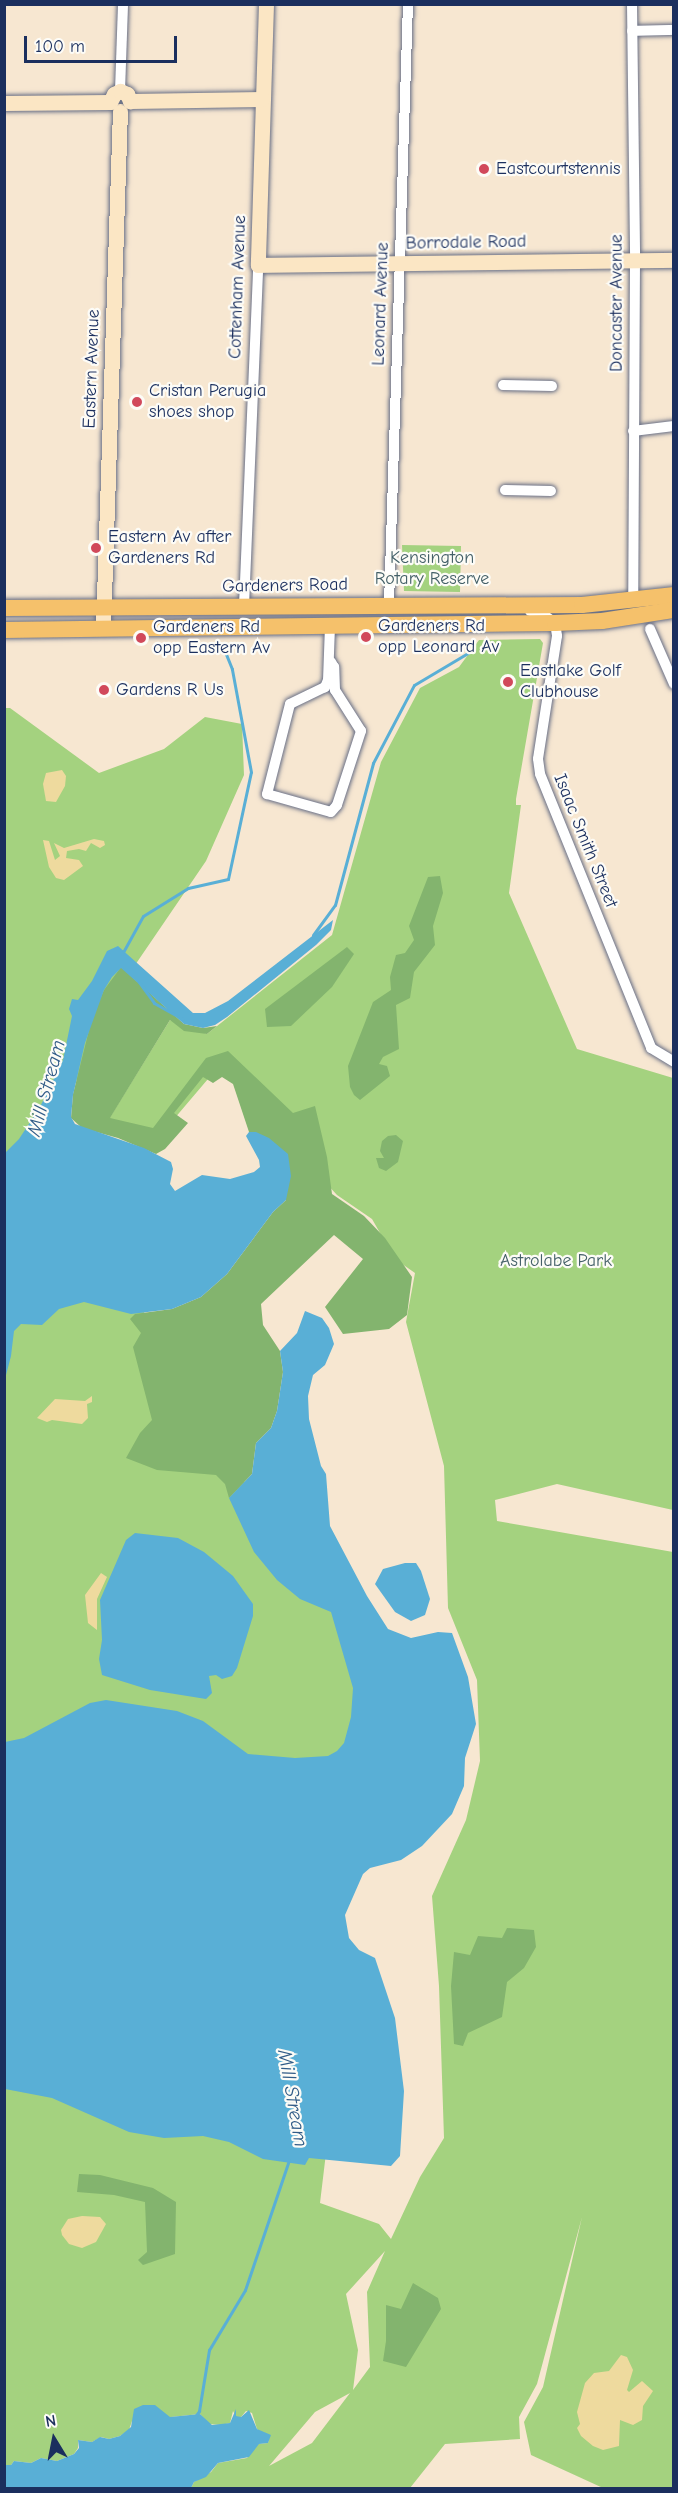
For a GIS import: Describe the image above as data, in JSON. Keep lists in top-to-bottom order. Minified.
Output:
{"streets":{"main road":["Gardeners Road"],"street":["Borrodale Road","Cottenham Avenue","Doncaster Avenue","Leonard Avenue","Eastern Avenue","Isaac Smith Street"]},"crossings":[["Borrodale Road","Cottenham Avenue"],["Borrodale Road","Doncaster Avenue"],["Borrodale Road","Leonard Avenue"],["Cottenham Avenue","Gardeners Road"],["Doncaster Avenue","Gardeners Road"],["Leonard Avenue","Gardeners Road"],["Eastern Avenue","Gardeners Road"]],"water":["Mill Stream"],"parks":["Kensington Rotary Reserve","Astrolabe Park"],"places":["Eastcourtstennis","Cristan Perugia shoes shop","Eastern Av after Gardeners Rd","Gardeners Rd opp Leonard Av","Gardeners Rd opp Eastern Av","Eastlake Golf Clubhouse","Gardens R Us"],"scale_bar":"100 m","north":"top"}
